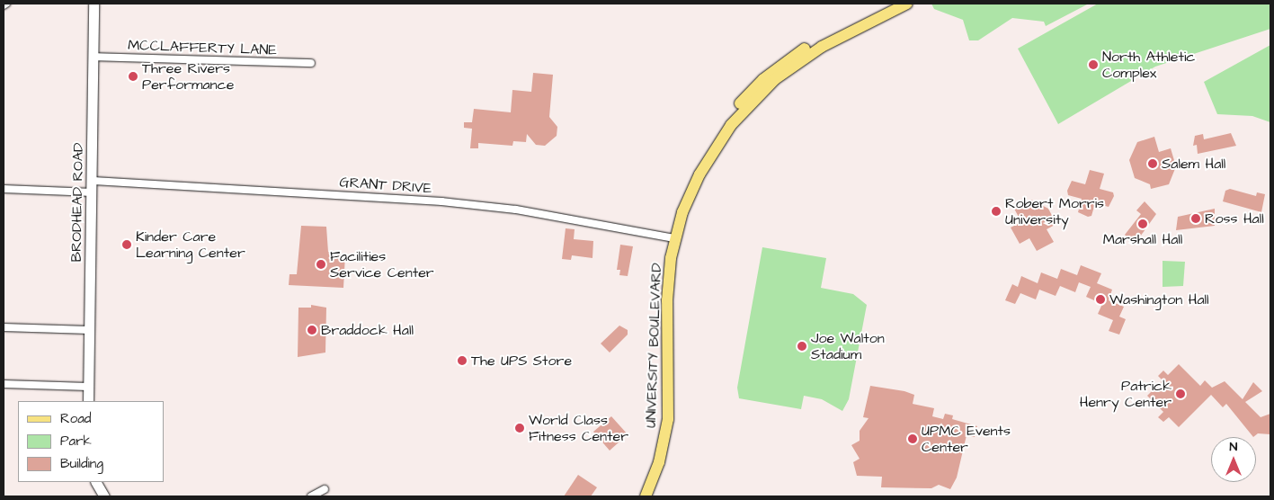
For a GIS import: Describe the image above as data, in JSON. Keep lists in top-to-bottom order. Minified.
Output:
{"streets":{"main road":["BRODHEAD ROAD","UNIVERSITY BOULEVARD"],"street":["MCCLAFFERTY LANE","GRANT DRIVE"]},"crossings":[["MCCLAFFERTY LANE","BRODHEAD ROAD"],["GRANT DRIVE","BRODHEAD ROAD"],["GRANT DRIVE","UNIVERSITY BOULEVARD"]],"places":["North Athletic Complex","Three Rivers Performance","Salem Hall","Robert Morris University","Ross Hall","Marshall Hall","Kinder Care Learning Center","Facilities Service Center","Washington Hall","Braddock Hall","Joe Walton Stadium","The UPS Store","Patrick Henry Center","World Class Fitness Center","UPMC Events Center"],"legend":["Road","Park","Building"],"north":"top"}
